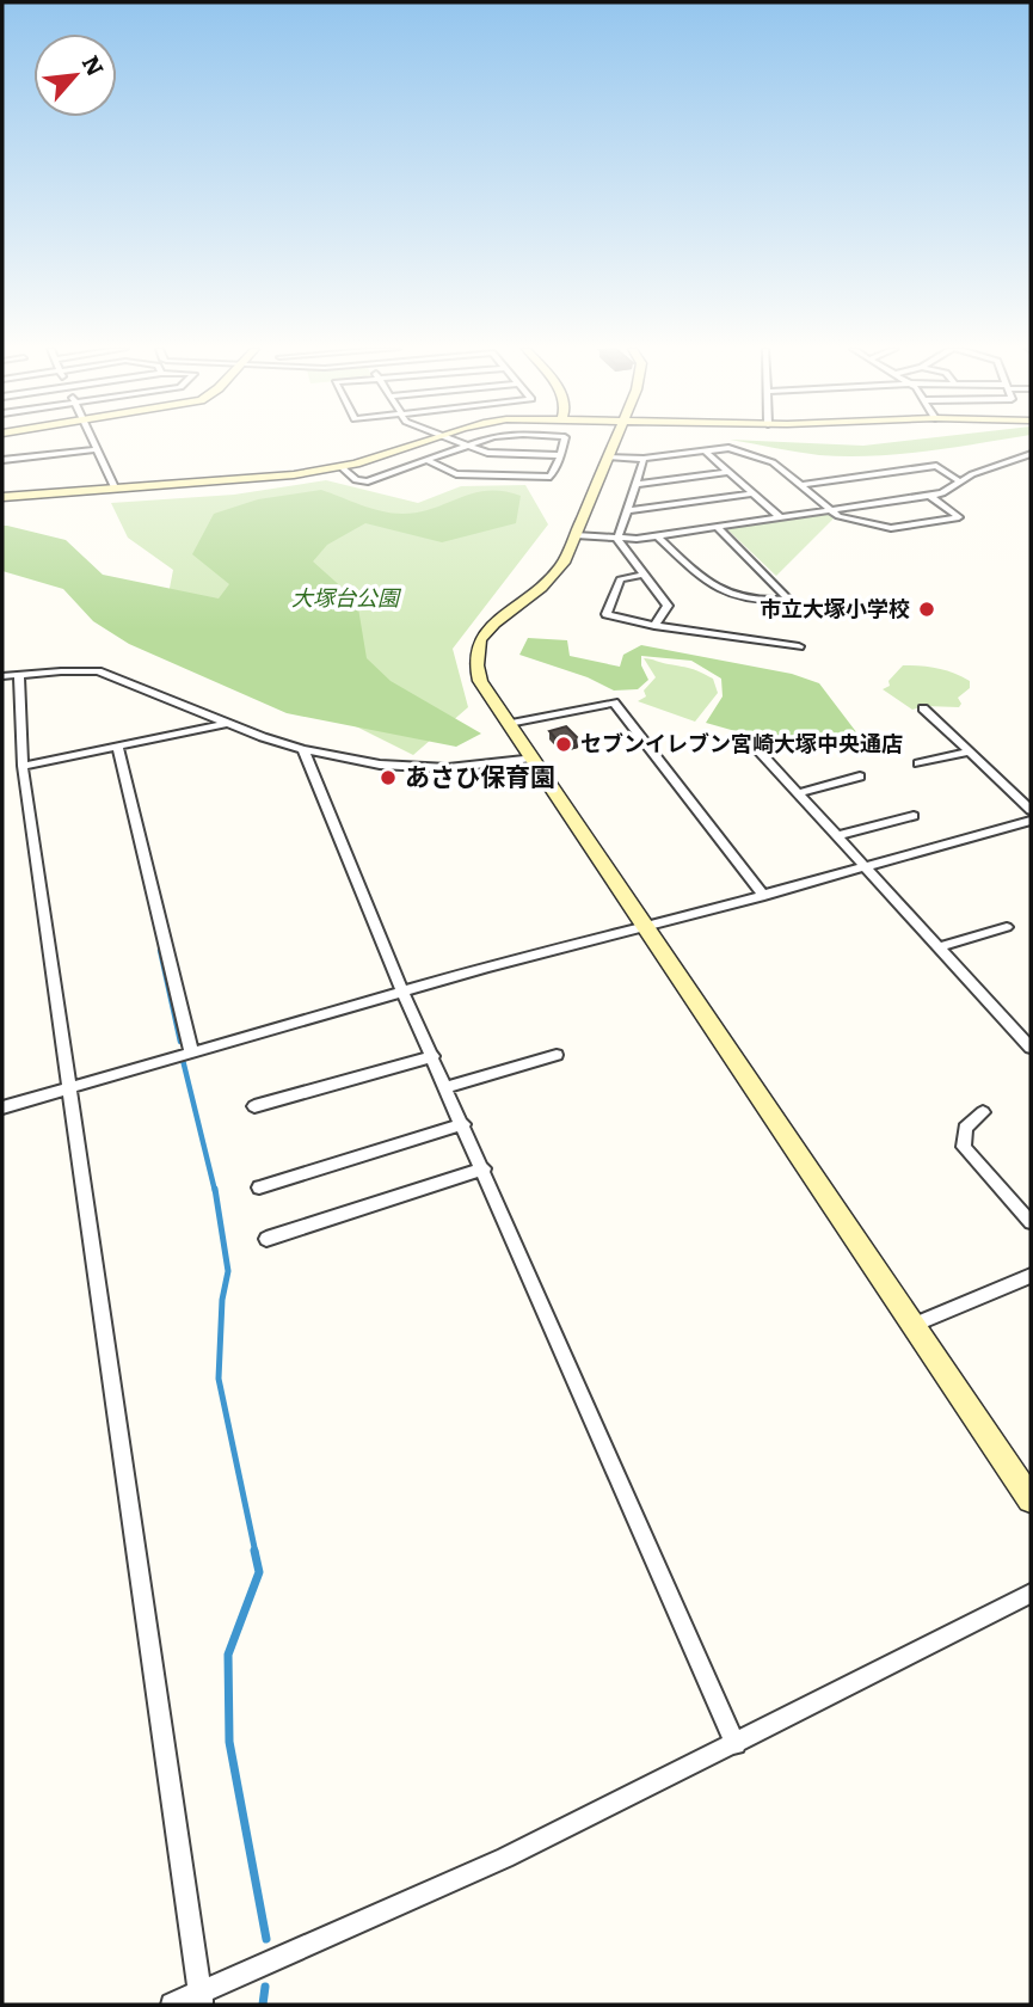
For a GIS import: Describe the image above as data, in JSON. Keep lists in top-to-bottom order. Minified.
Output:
{"parks":["大塚台公園"],"places":["市立大塚小学校","セブンイレブン宮崎大塚中央通店","あさひ保育園"],"north":"top right"}
